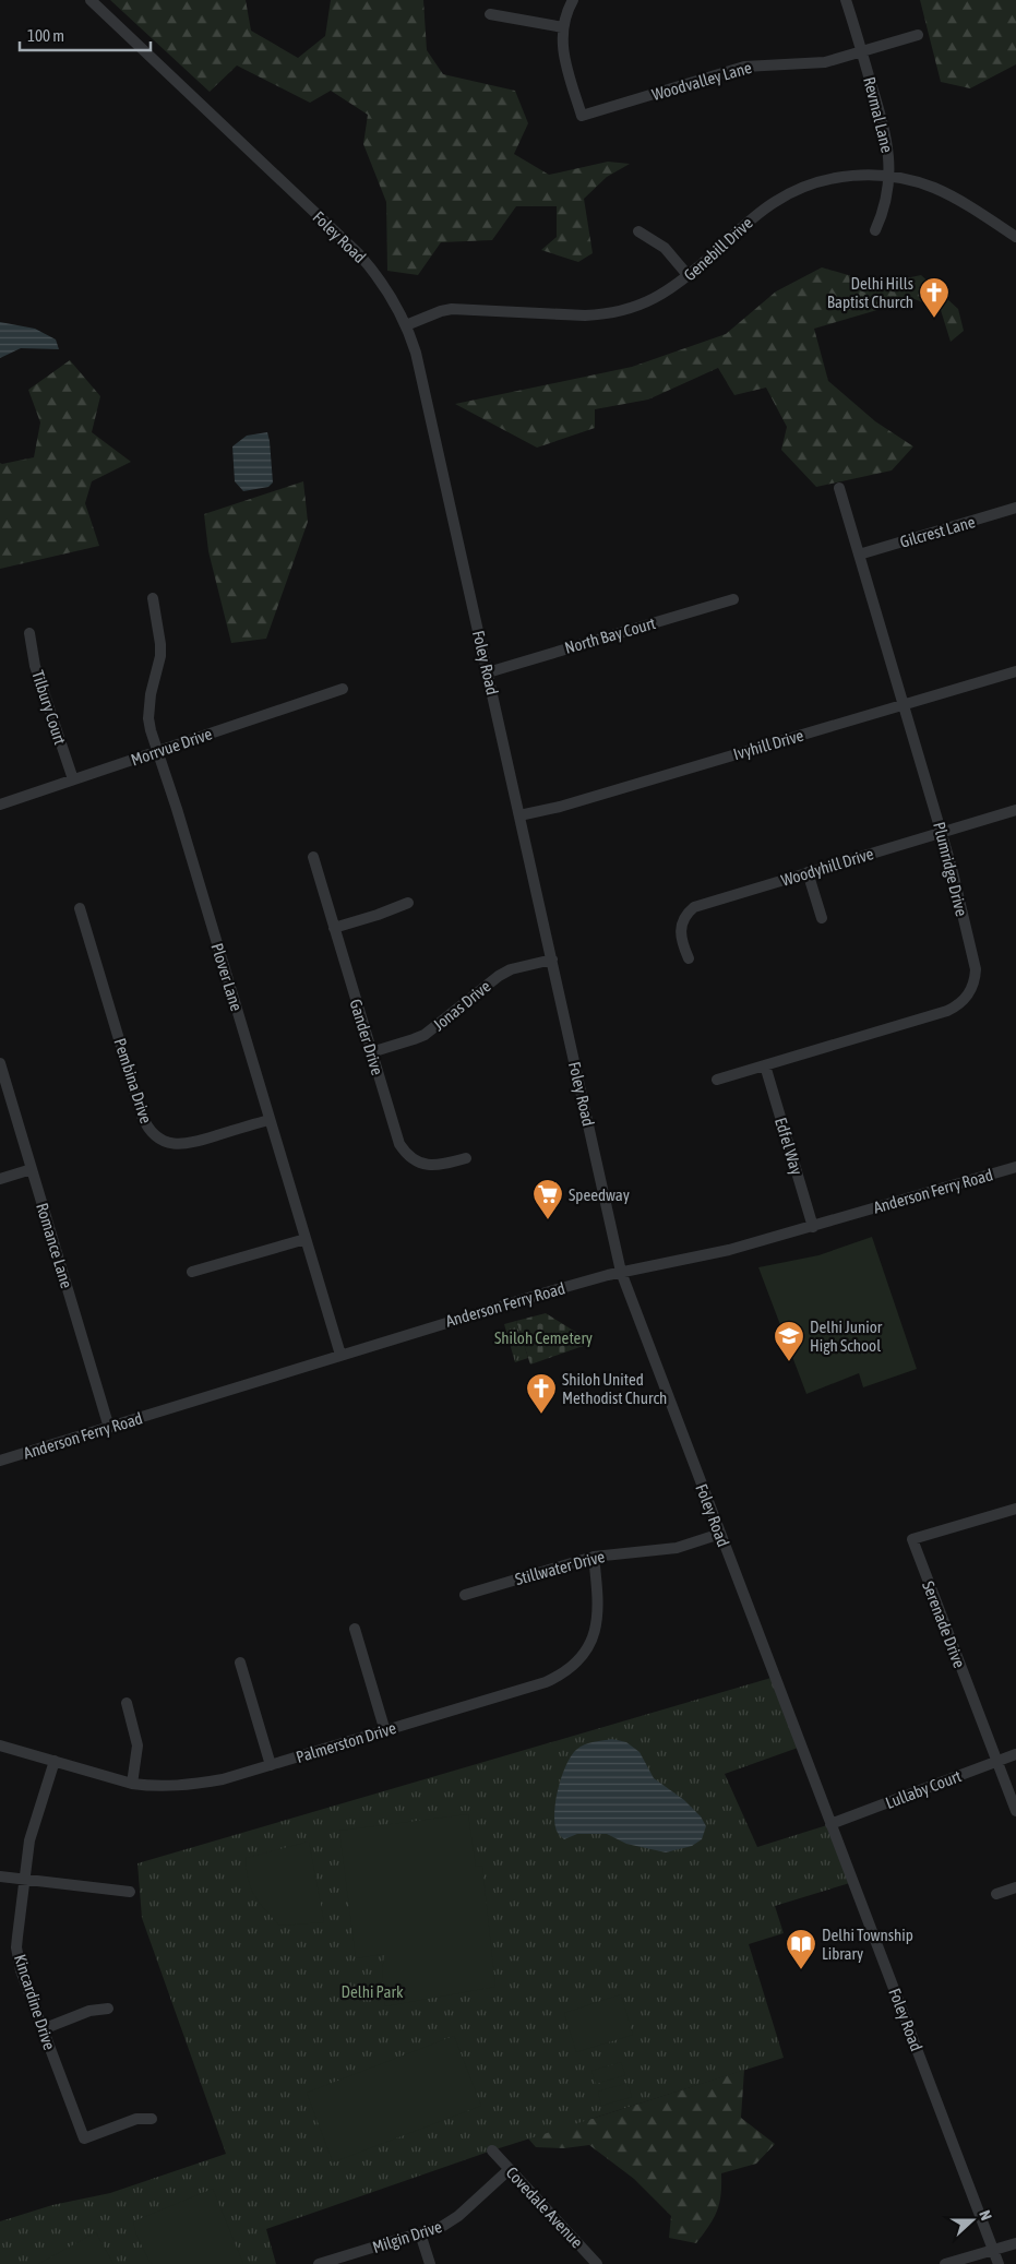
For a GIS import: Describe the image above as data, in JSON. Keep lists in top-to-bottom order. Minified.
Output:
{"streets":{"street":["Woodvalley Lane","Revmal Lane","Foley Road","Genebill Drive","Gilcrest Lane","North Bay Court","Tilbury Court","Ivyhill Drive","Morrvue Drive","Woodyhill Drive","Plumridge Drive","Plover Lane","Jonas Drive","Gander Drive","Pembina Drive","Edfel Way","Anderson Ferry Road","Romance Lane","Stillwater Drive","Serenade Drive","Palmerston Drive","Lullaby Court","Kincardine Drive","Covedale Avenue","Milgin Drive"]},"crossings":[["Woodvalley Lane","Revmal Lane"],["Revmal Lane","Genebill Drive"],["Foley Road","Genebill Drive"],["Foley Road","North Bay Court"],["Foley Road","Ivyhill Drive"],["Foley Road","Jonas Drive"],["Foley Road","Anderson Ferry Road"],["Foley Road","Stillwater Drive"],["Foley Road","Lullaby Court"],["Gilcrest Lane","Plumridge Drive"],["Tilbury Court","Morrvue Drive"],["Ivyhill Drive","Plumridge Drive"],["Morrvue Drive","Plover Lane"],["Woodyhill Drive","Plumridge Drive"],["Plumridge Drive","Edfel Way"],["Plover Lane","Pembina Drive"],["Plover Lane","Anderson Ferry Road"],["Jonas Drive","Gander Drive"],["Edfel Way","Anderson Ferry Road"],["Anderson Ferry Road","Romance Lane"],["Stillwater Drive","Palmerston Drive"],["Serenade Drive","Lullaby Court"],["Palmerston Drive","Kincardine Drive"],["Covedale Avenue","Milgin Drive"]],"parks":["Shiloh Cemetery","Delhi Park"],"places":{"church":["Delhi Hills Baptist Church","Shiloh United Methodist Church"],"supermarket":["Speedway"],"school or university":["Delhi Junior High School"],"library":["Delhi Township Library"]},"scale_bar":"100 m","north":"right"}
